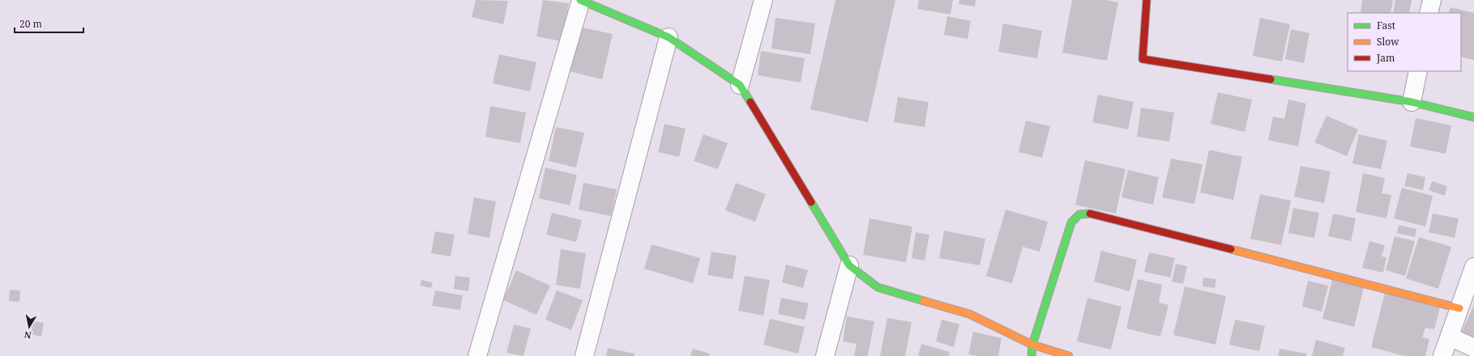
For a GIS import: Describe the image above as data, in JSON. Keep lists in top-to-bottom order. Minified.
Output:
{"legend":["Fast","Slow","Jam"],"scale_bar":"20 m","north":"bottom"}
